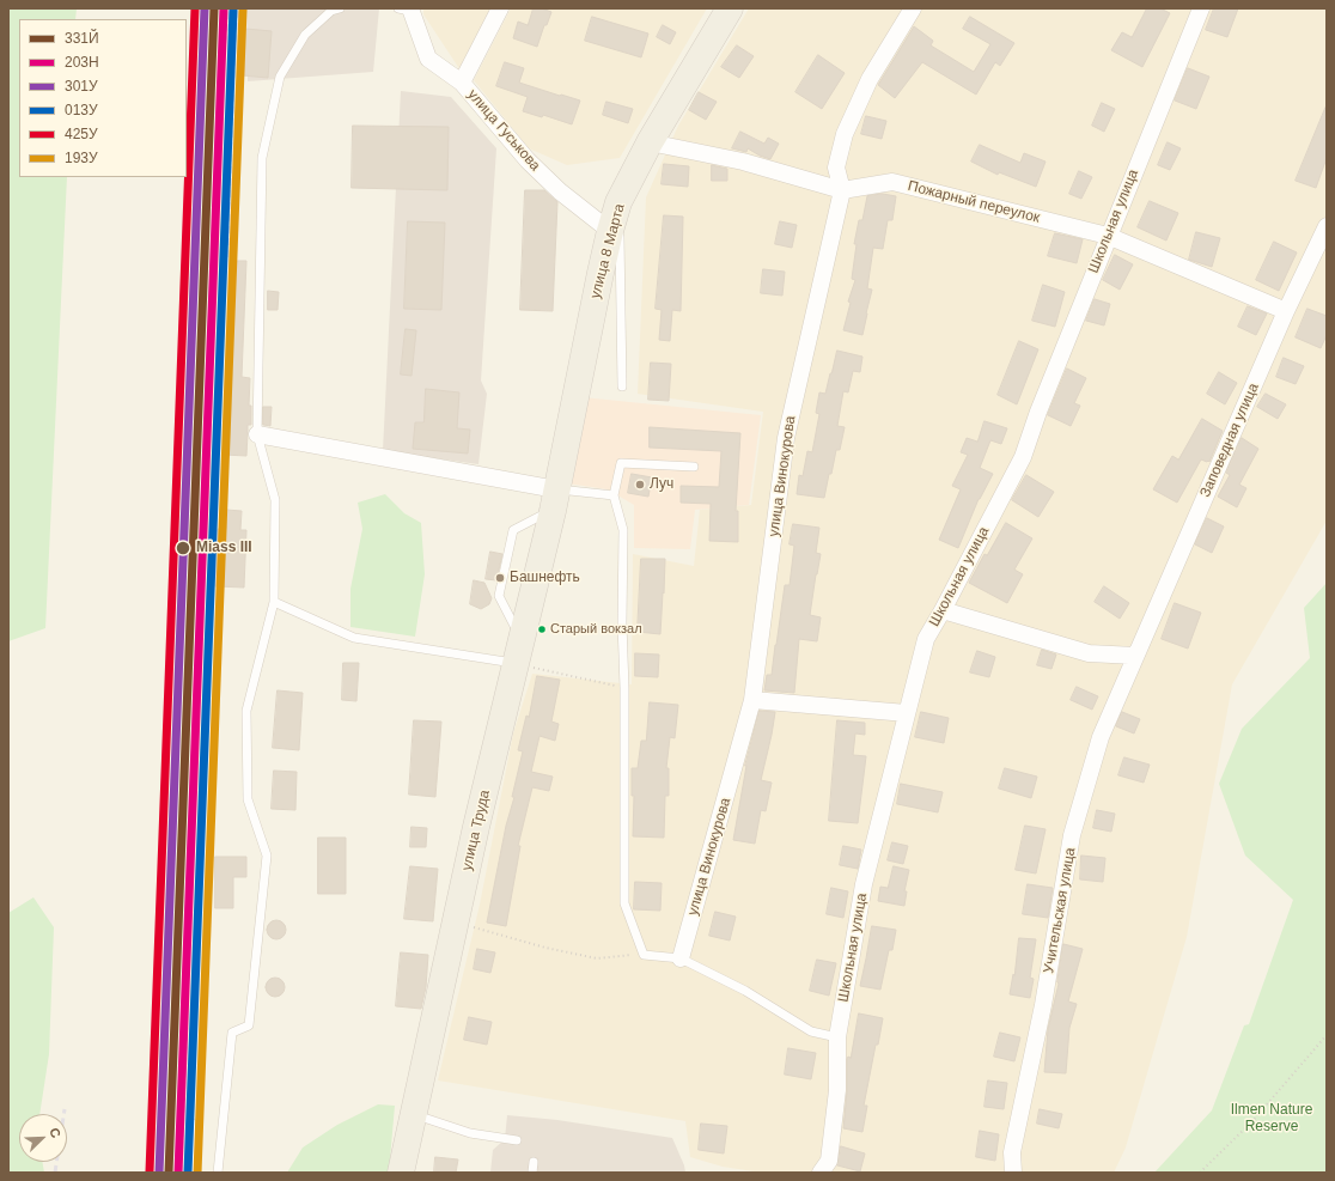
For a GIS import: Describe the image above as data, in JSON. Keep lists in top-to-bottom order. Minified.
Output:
{"streets":{"main road":["улица 8 Марта","улица Труда"],"street":["улица Гуськова","Пожарный переулок","Школьная улица","Заповедная улица","улица Винокурова","Учительская улица"]},"crossings":[["улица Гуськова","улица 8 Марта"],["Пожарный переулок","Школьная улица"],["Пожарный переулок","улица 8 Марта"],["Пожарный переулок","Заповедная улица"],["Пожарный переулок","улица Винокурова"],["улица 8 Марта","улица Труда"],["Заповедная улица","Учительская улица"]],"parks":["Ilmen Nature Reserve"],"places":["Луч","Miass III","Башнефть","Старый вокзал"],"lines":["transit line 331Й","transit line 203Н","transit line 301У","transit line 425У","transit line 013У","transit line 193У"],"legend":["331Й","203Н","301У","013У","425У","193У"],"north":"top right"}
